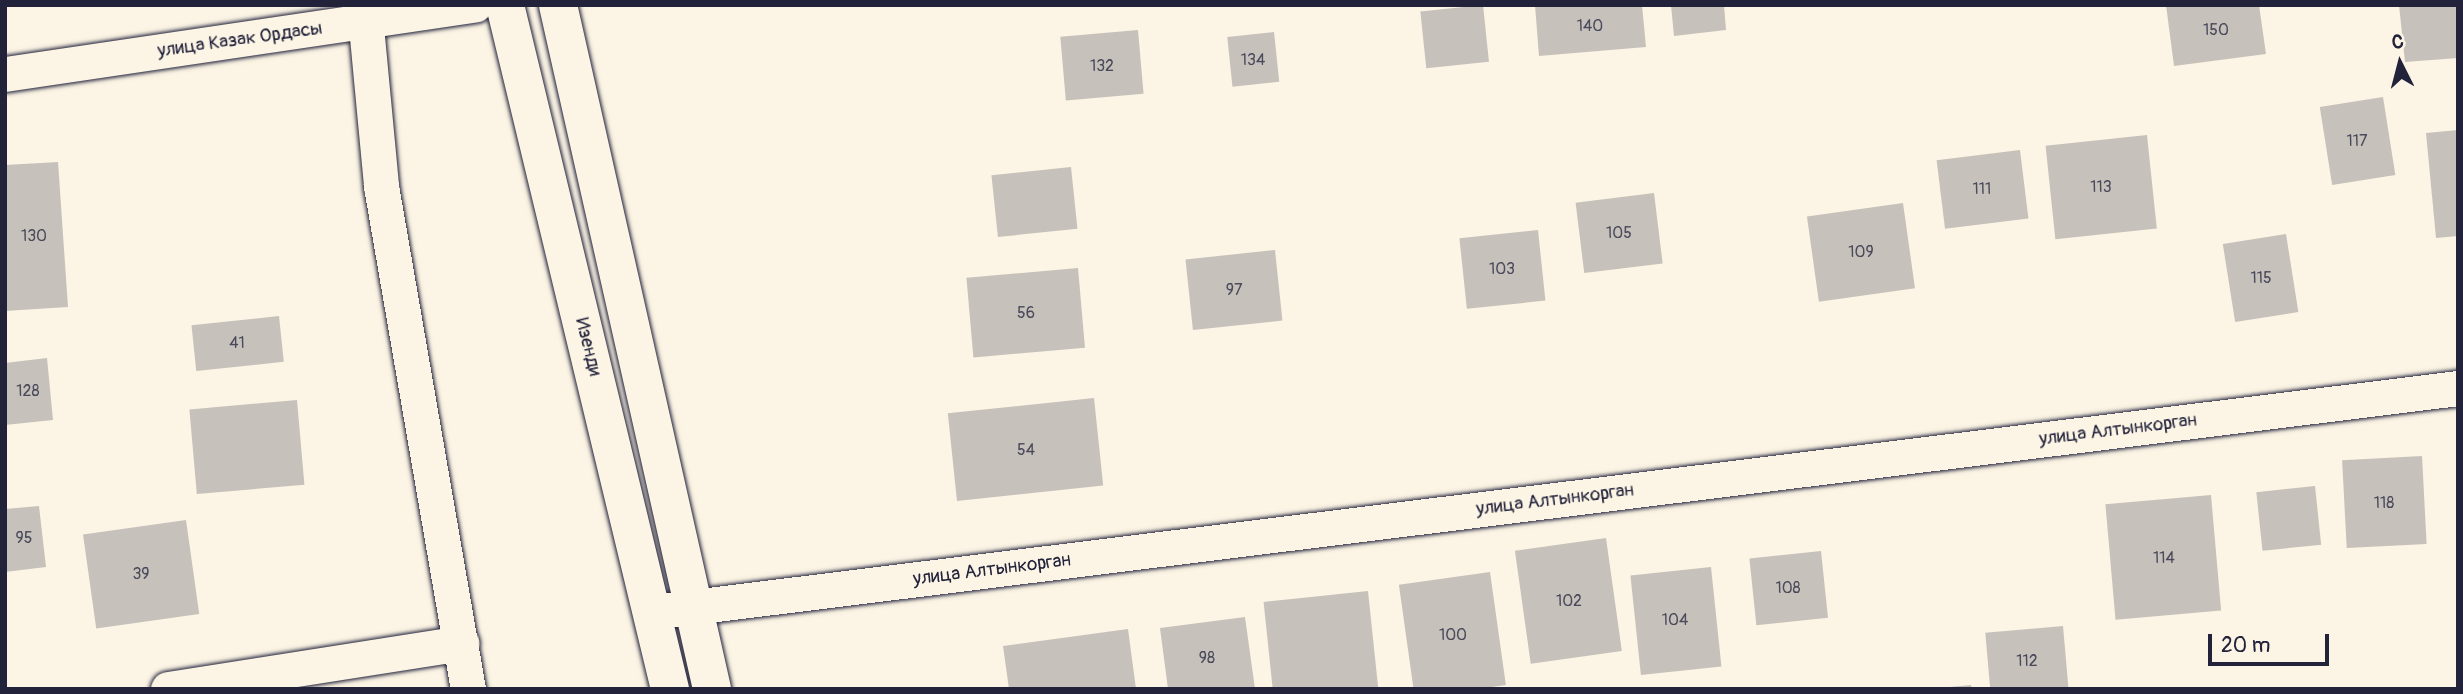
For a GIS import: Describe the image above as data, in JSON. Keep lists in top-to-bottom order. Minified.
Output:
{"streets":{"street":["улица Казак Ордасы","Изенди","улица Алтынкорган"]},"crossings":[["Изенди","улица Алтынкорган"]],"house_numbers":["140","150","134","132","117","113","111","105","130","109","103","115","97","56","41","128","54","118","95","114","39","108","102","104","100","98","112"],"scale_bar":"20 m","north":"top"}
